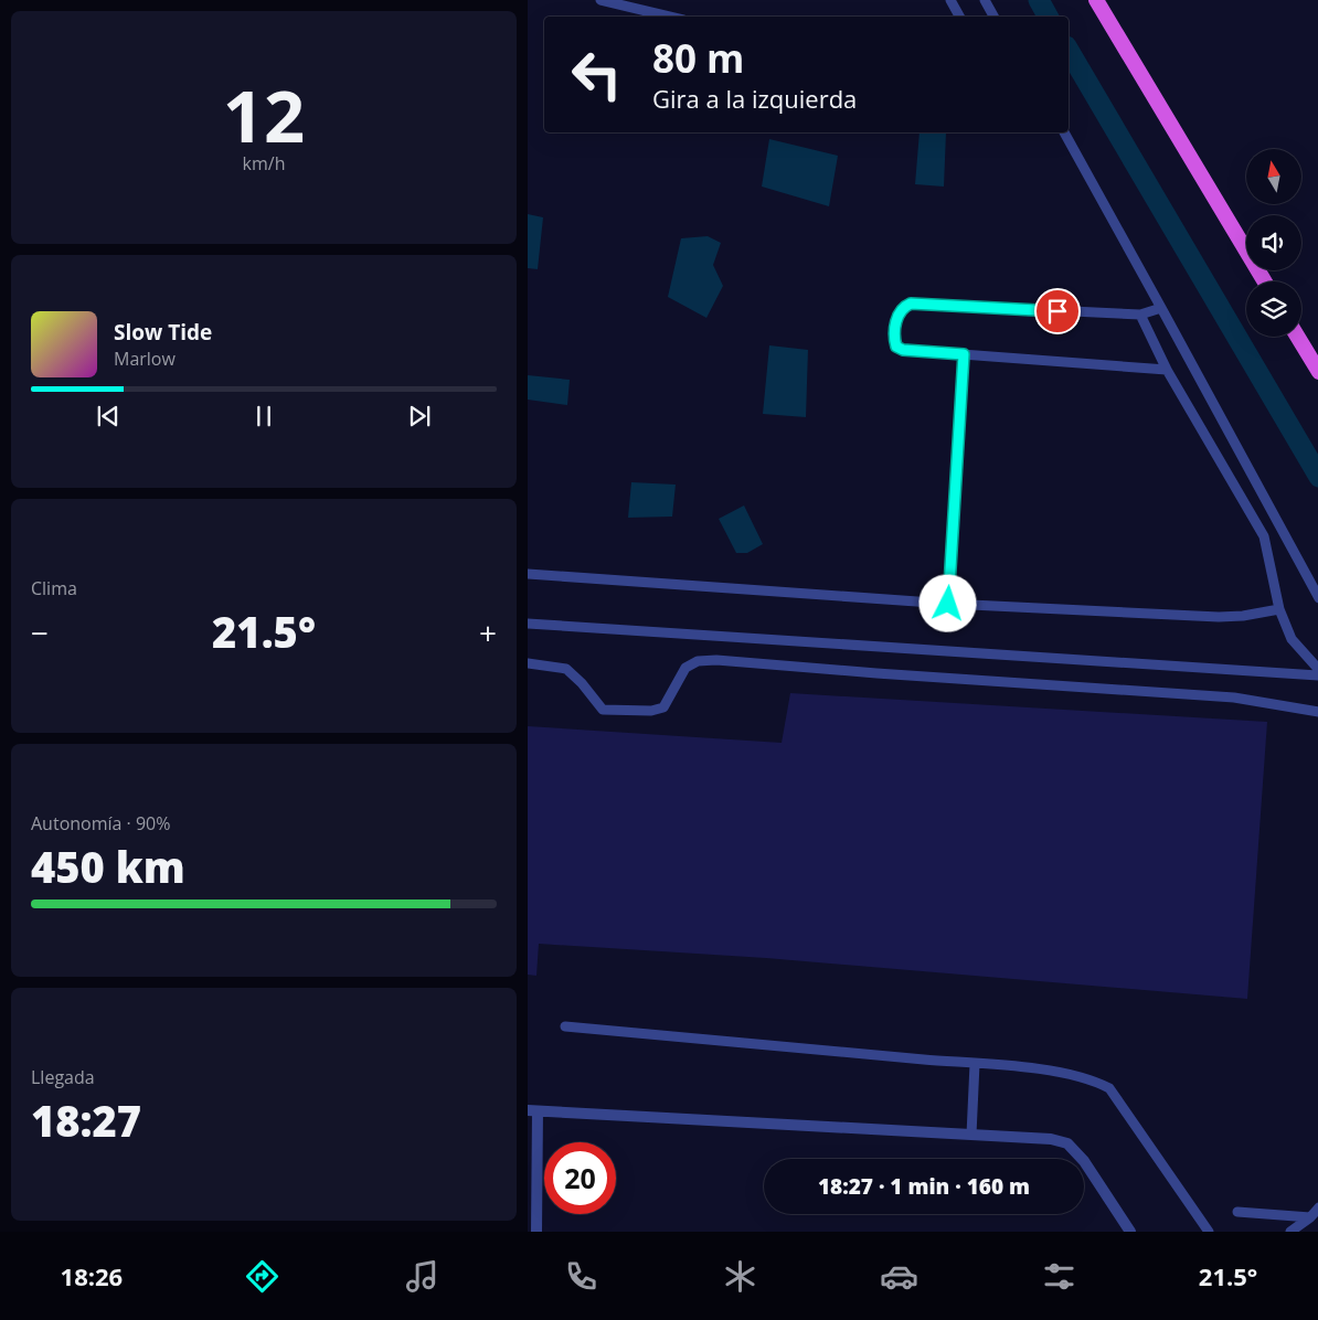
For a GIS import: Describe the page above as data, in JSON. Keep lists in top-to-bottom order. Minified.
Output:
{"north":"top","page":{"tile":[["12","km/h"],"Clima",["Autonomía · 90%","450 km"],["Llegada","18:27"]],"turn":["80 m","Gira a la izquierda"],"song":["Slow Tide","Marlow"],"heat":["−","21.5°","+"],"limit":"20","trip":"18:27 · 1 min · 160 m","tabs":["18:26","21.5°"]}}
